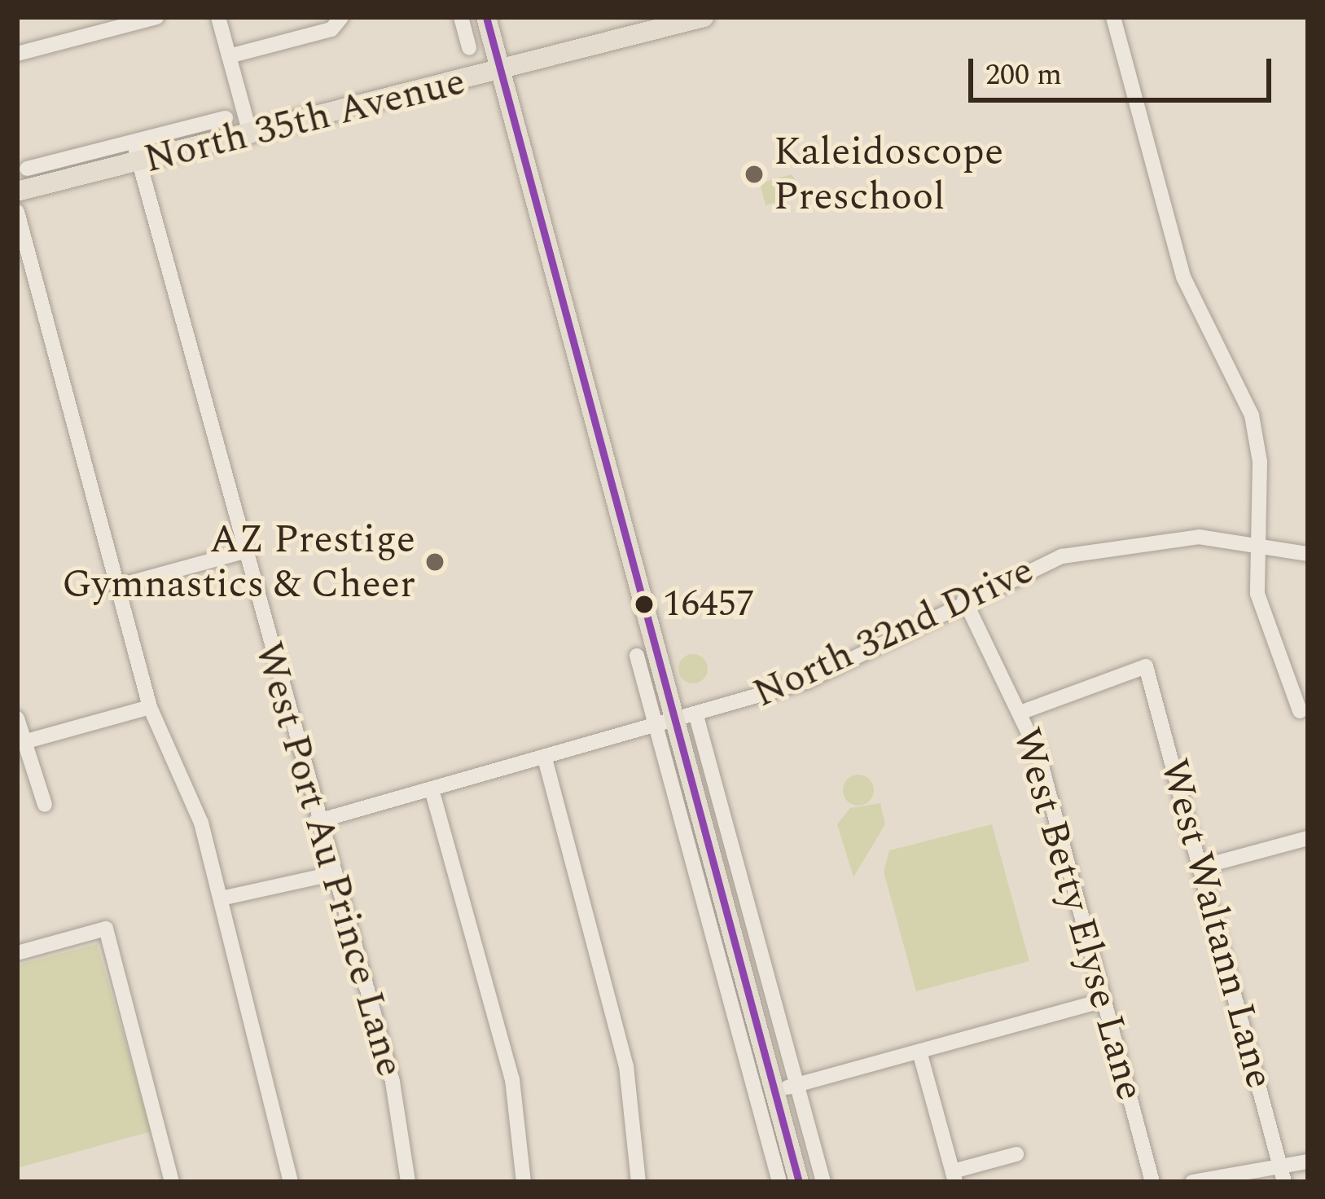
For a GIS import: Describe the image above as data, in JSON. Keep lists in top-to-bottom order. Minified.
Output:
{"streets":{"main road":["North 35th Avenue"],"street":["North 32nd Drive","West Port Au Prince Lane","West Betty Elyse Lane","West Waltann Lane"]},"crossings":[["North 35th Avenue","West Port Au Prince Lane"],["North 32nd Drive","West Port Au Prince Lane"],["North 32nd Drive","West Betty Elyse Lane"],["West Betty Elyse Lane","West Waltann Lane"]],"places":["Kaleidoscope Preschool","AZ Prestige Gymnastics & Cheer","16457"],"scale_bar":"200 m"}
